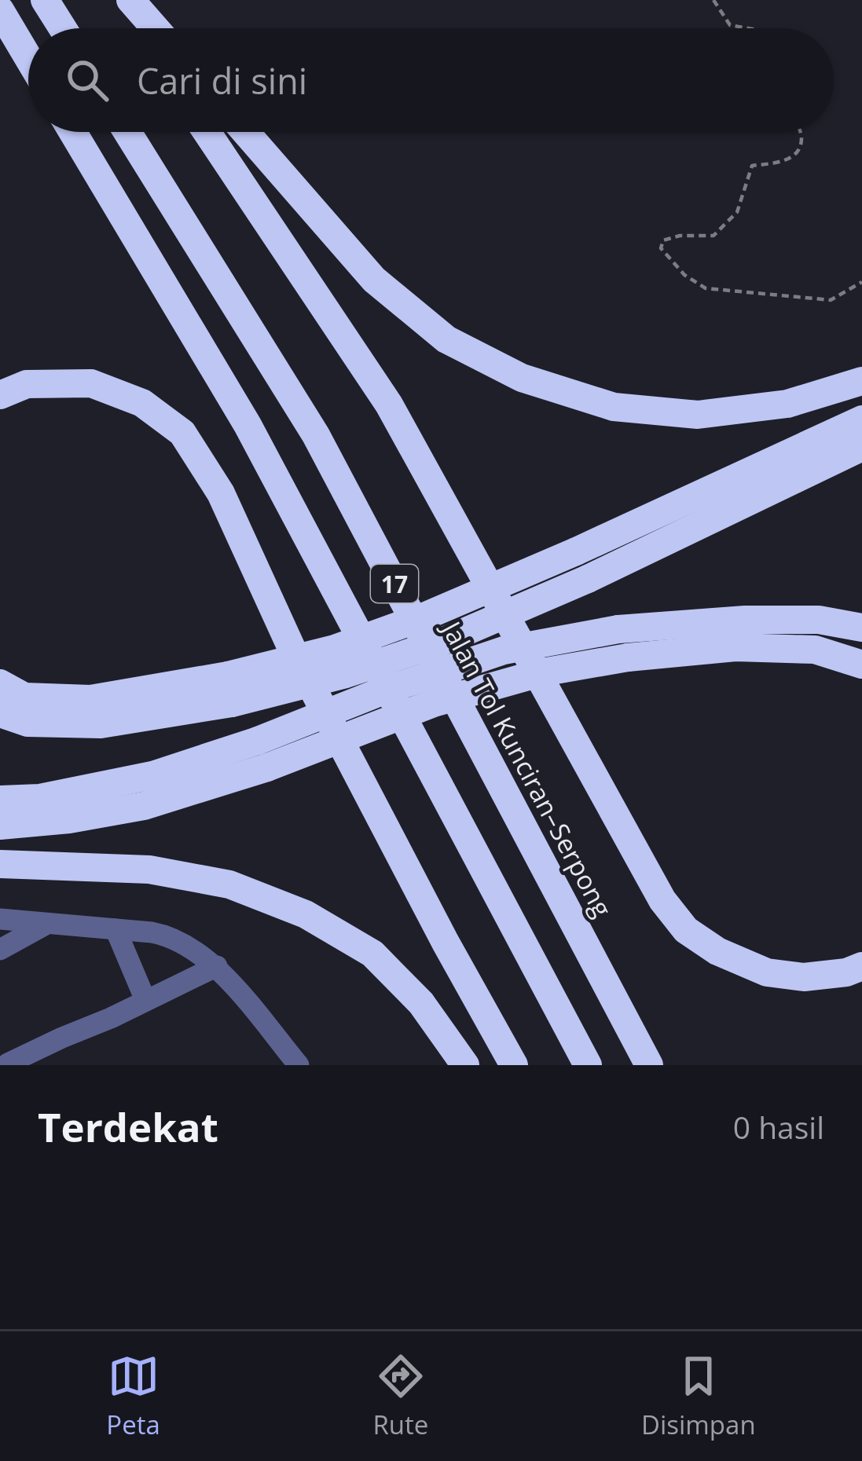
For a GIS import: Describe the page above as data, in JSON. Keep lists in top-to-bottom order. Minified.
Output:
{"streets":{"highway":["17","Jalan Tol Kunciran–Serpong"]},"page":{"search":"Cari di sini","heading":["Terdekat","0 hasil"],"nav":["Peta","Rute","Disimpan"]}}
